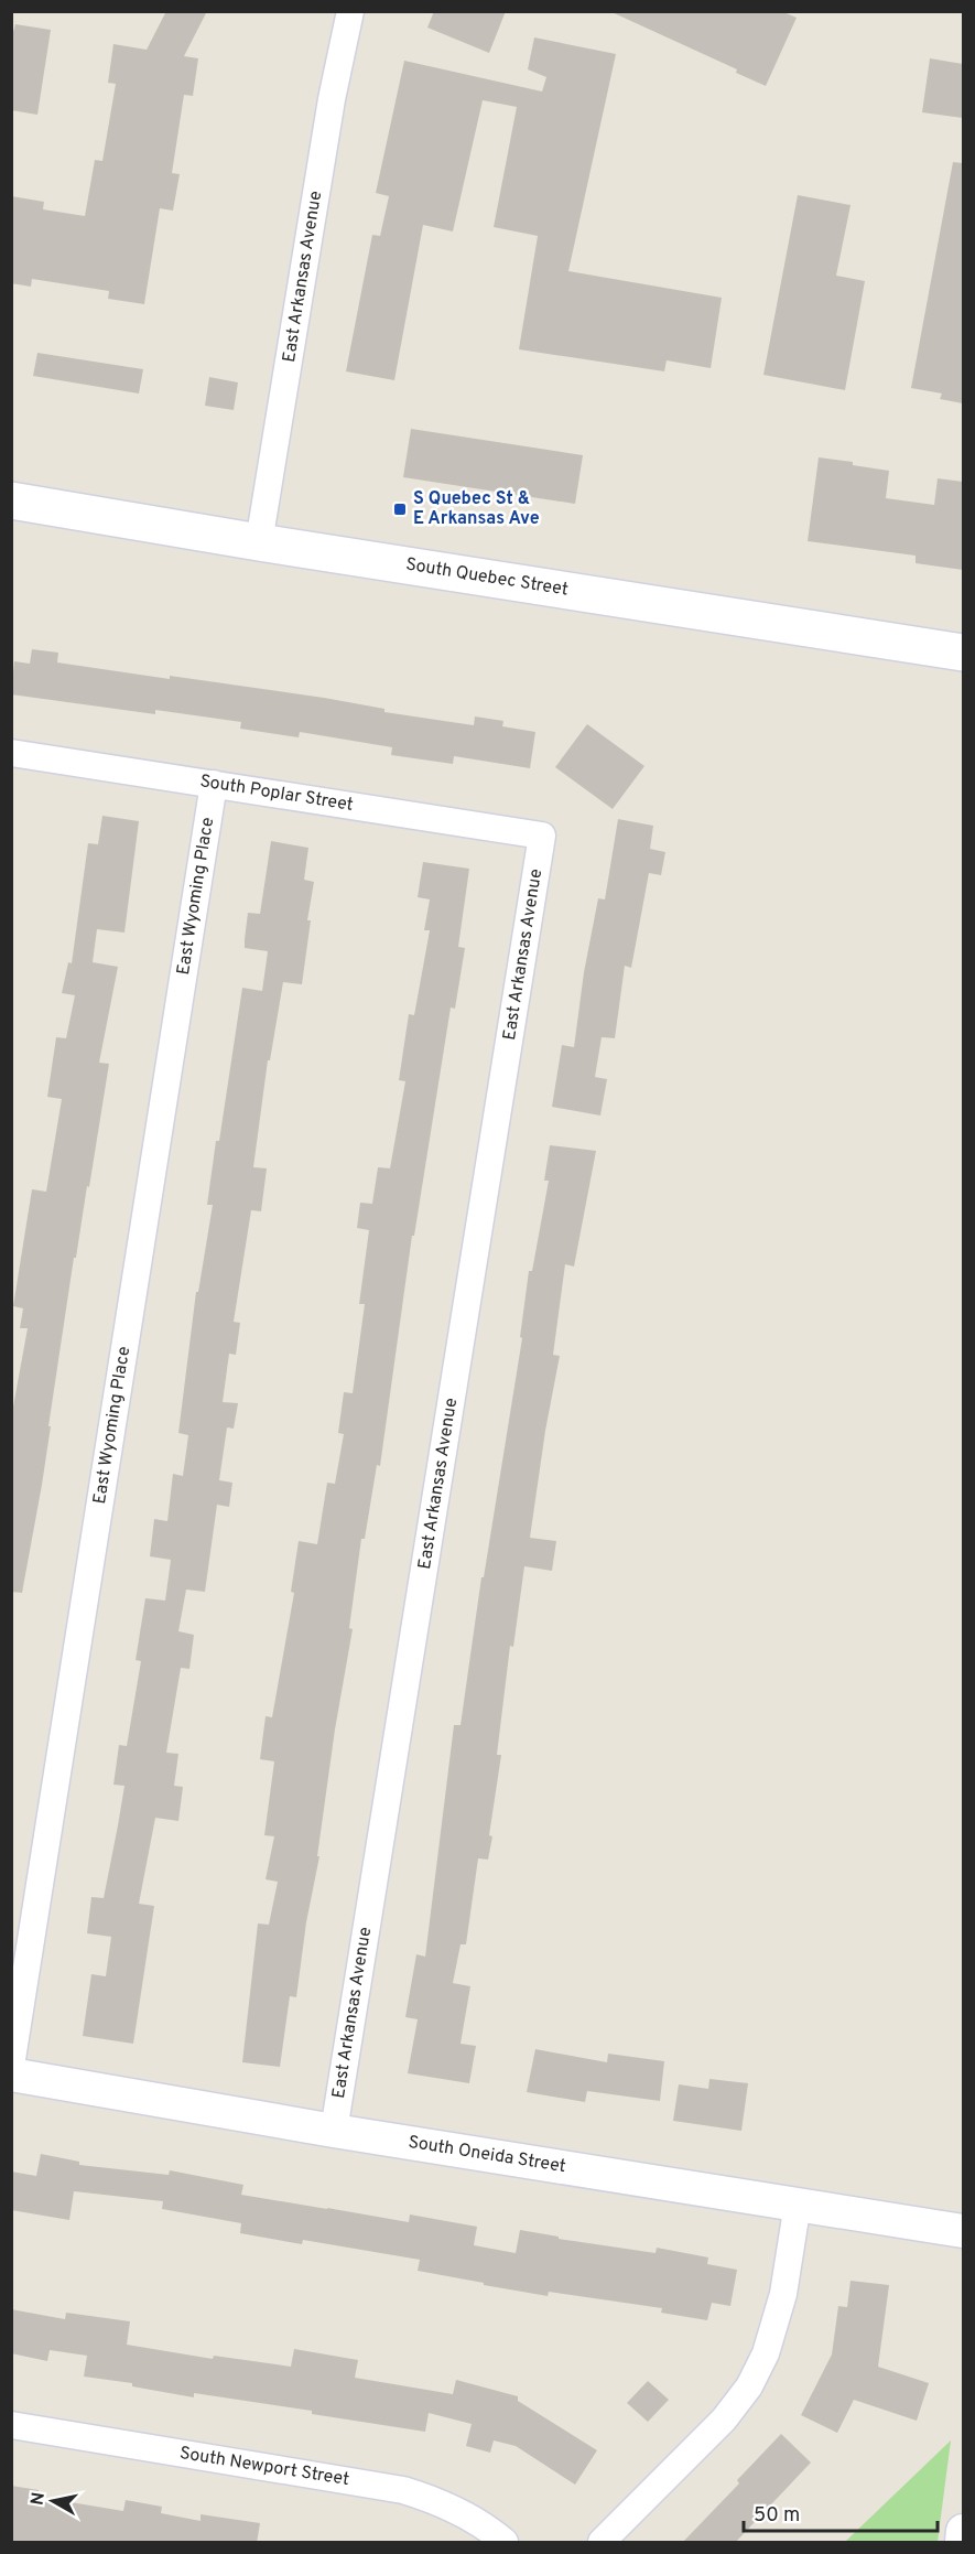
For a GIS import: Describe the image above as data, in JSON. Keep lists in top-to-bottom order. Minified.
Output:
{"streets":{"main road":["South Quebec Street"],"street":["East Arkansas Avenue","South Poplar Street","East Wyoming Place","South Oneida Street","South Newport Street"]},"crossings":[["East Arkansas Avenue","South Quebec Street"],["East Arkansas Avenue","South Poplar Street"],["East Arkansas Avenue","South Oneida Street"],["South Poplar Street","East Wyoming Place"]],"places":{"transit":["S Quebec St & E Arkansas Ave"]},"scale_bar":"50 m","north":"left"}
